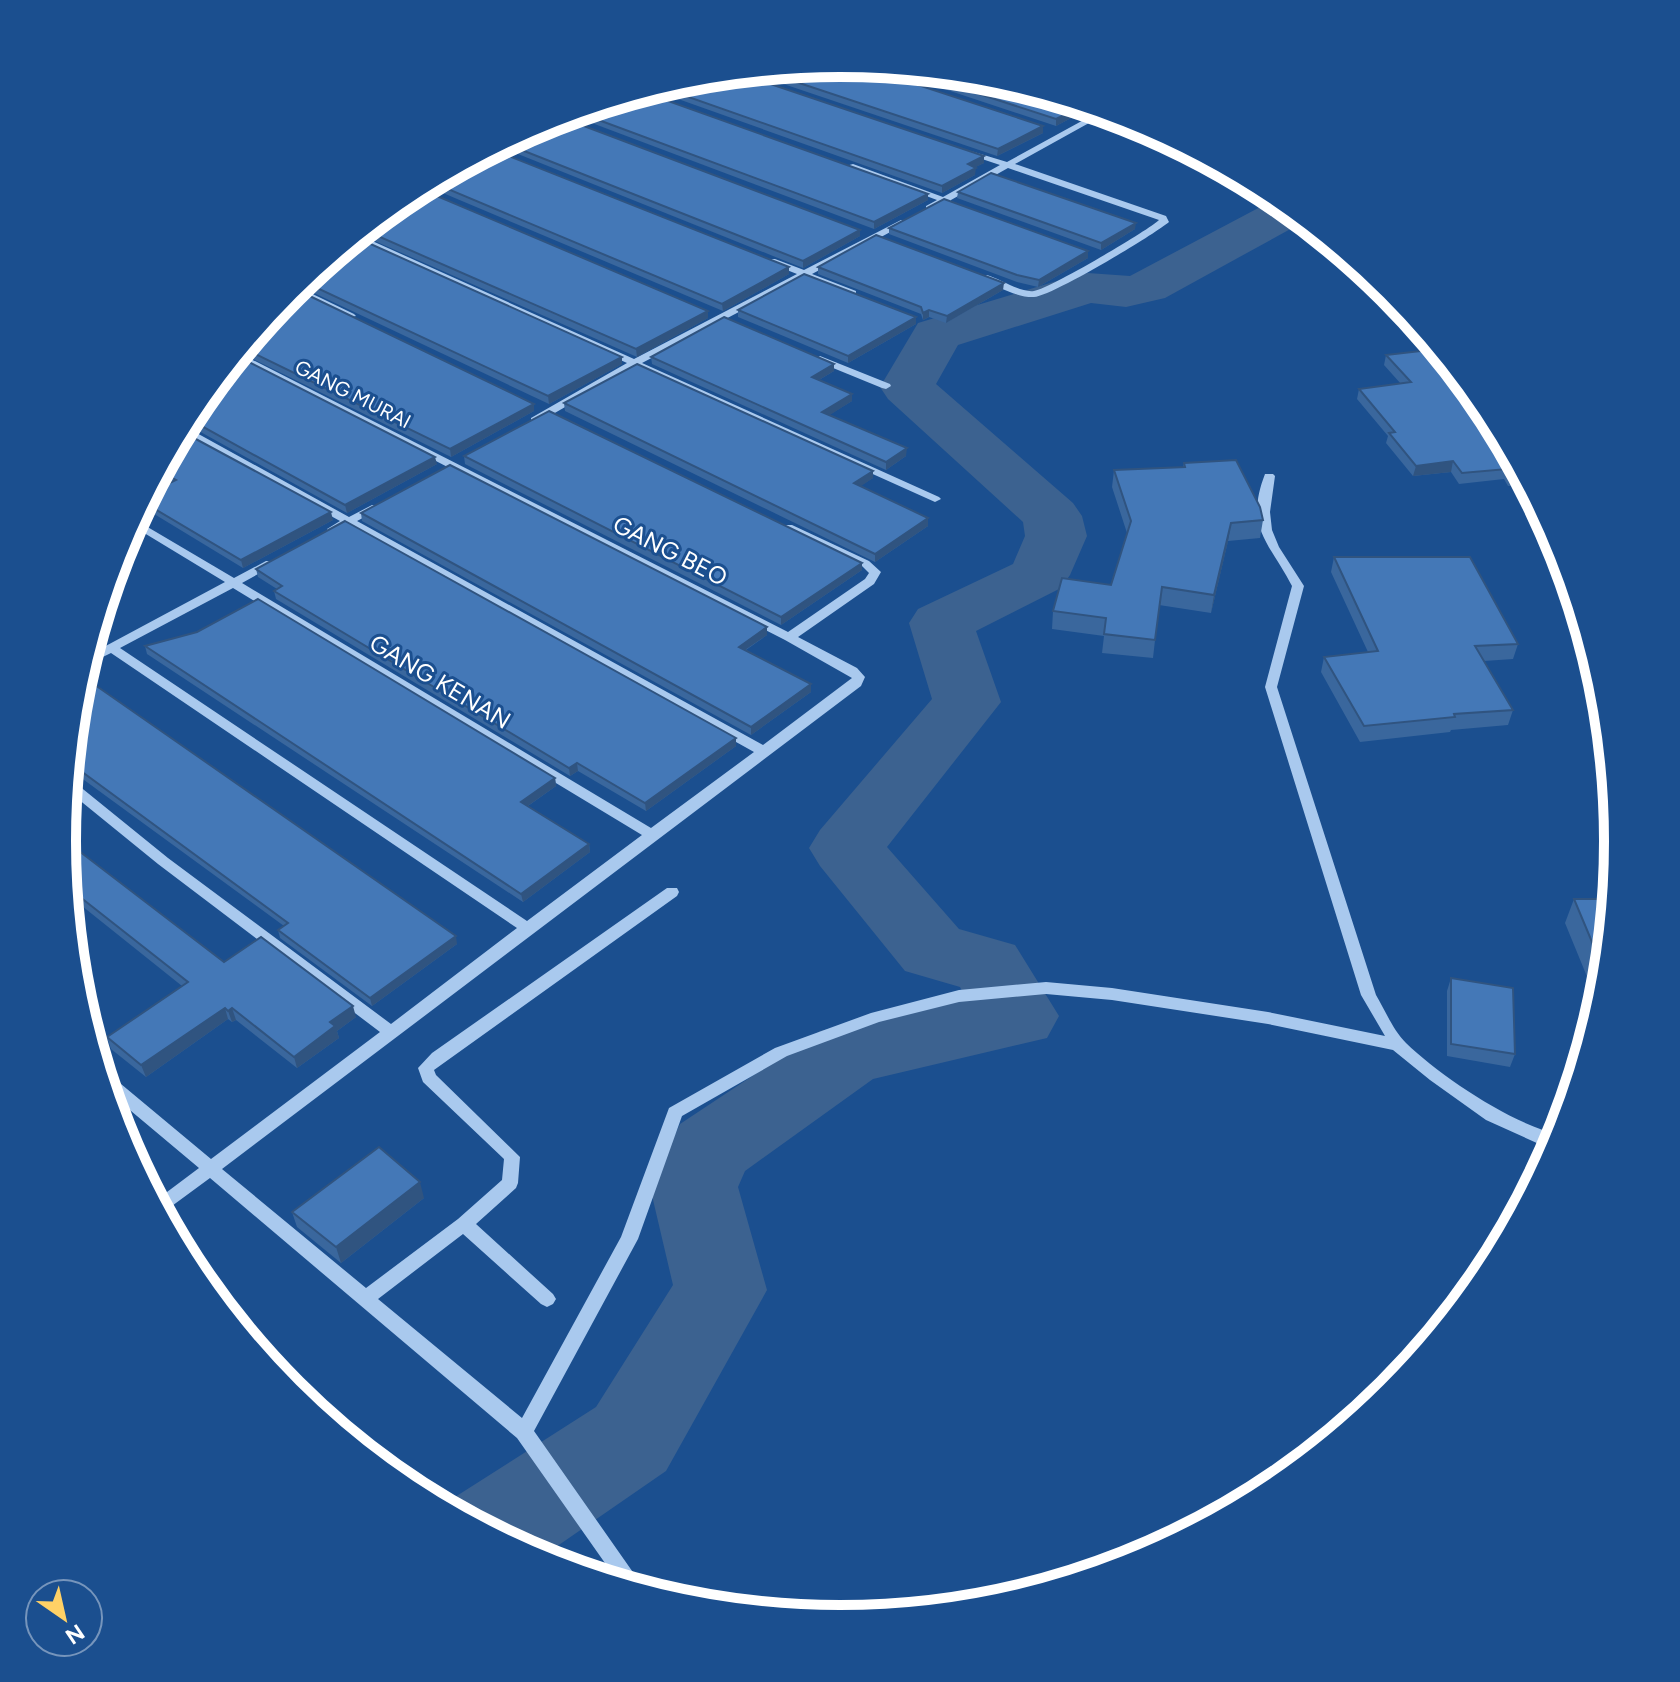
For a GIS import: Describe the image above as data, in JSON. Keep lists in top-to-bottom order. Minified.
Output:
{"streets":{"street":["GANG MURAI","GANG BEO","GANG KENAN"]},"crossings":[["GANG MURAI","GANG BEO"]],"north":"bottom right"}
